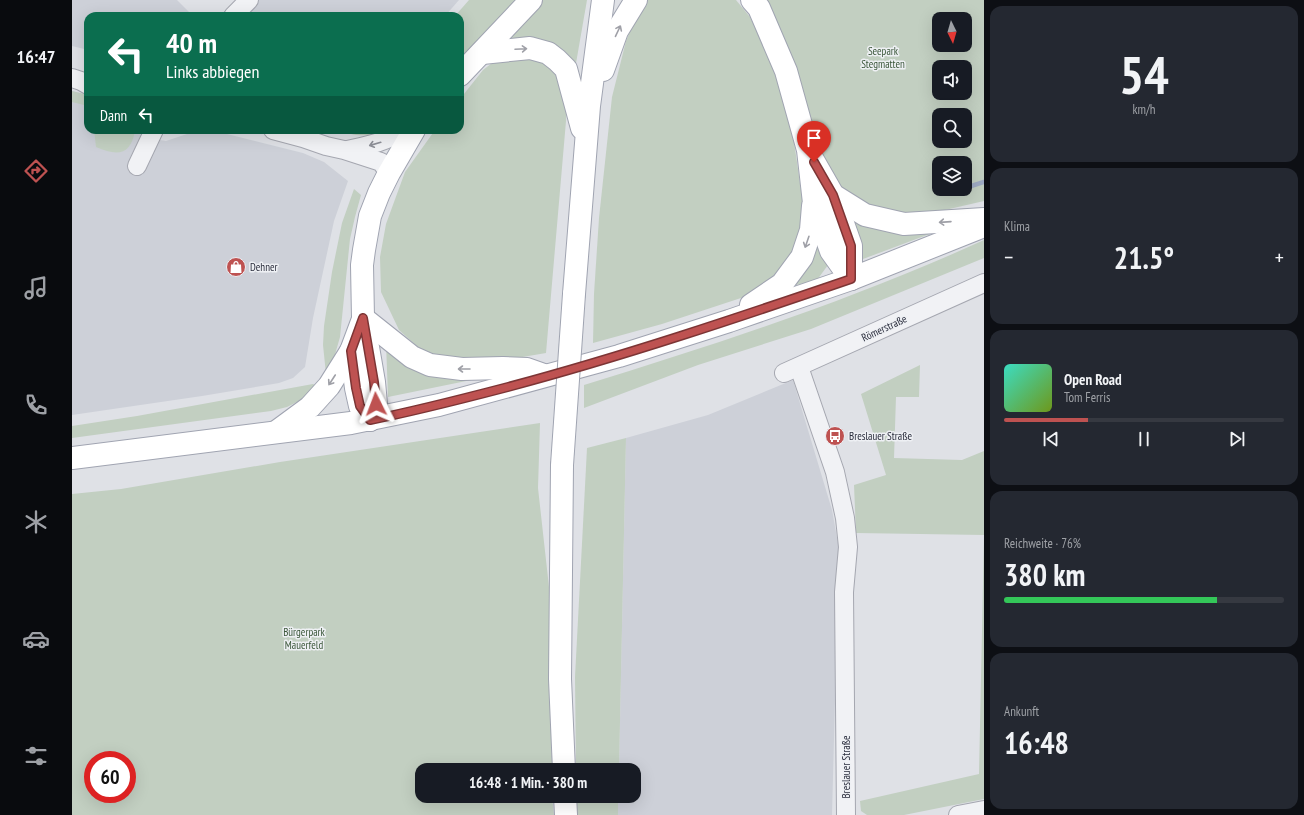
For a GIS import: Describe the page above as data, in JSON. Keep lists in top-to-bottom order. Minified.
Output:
{"streets":{"street":["Römerstraße","Breslauer Straße"]},"crossings":[["Römerstraße","Breslauer Straße"]],"parks":["Seepark Stegmatten","Bürgerpark Mauerfeld"],"places":{"shop":["Dehner"],"bus stop":["Breslauer Straße"]},"north":"bottom","page":{"tabs":"16:47","tile":[["54","km/h"],"Klima",["Reichweite · 76%","380 km"],["Ankunft","16:48"]],"turn":["40 m","Links abbiegen"],"then":"Dann","heat":["−","21.5°","+"],"song":["Open Road","Tom Ferris"],"limit":"60","trip":"16:48 · 1 Min. · 380 m"}}
